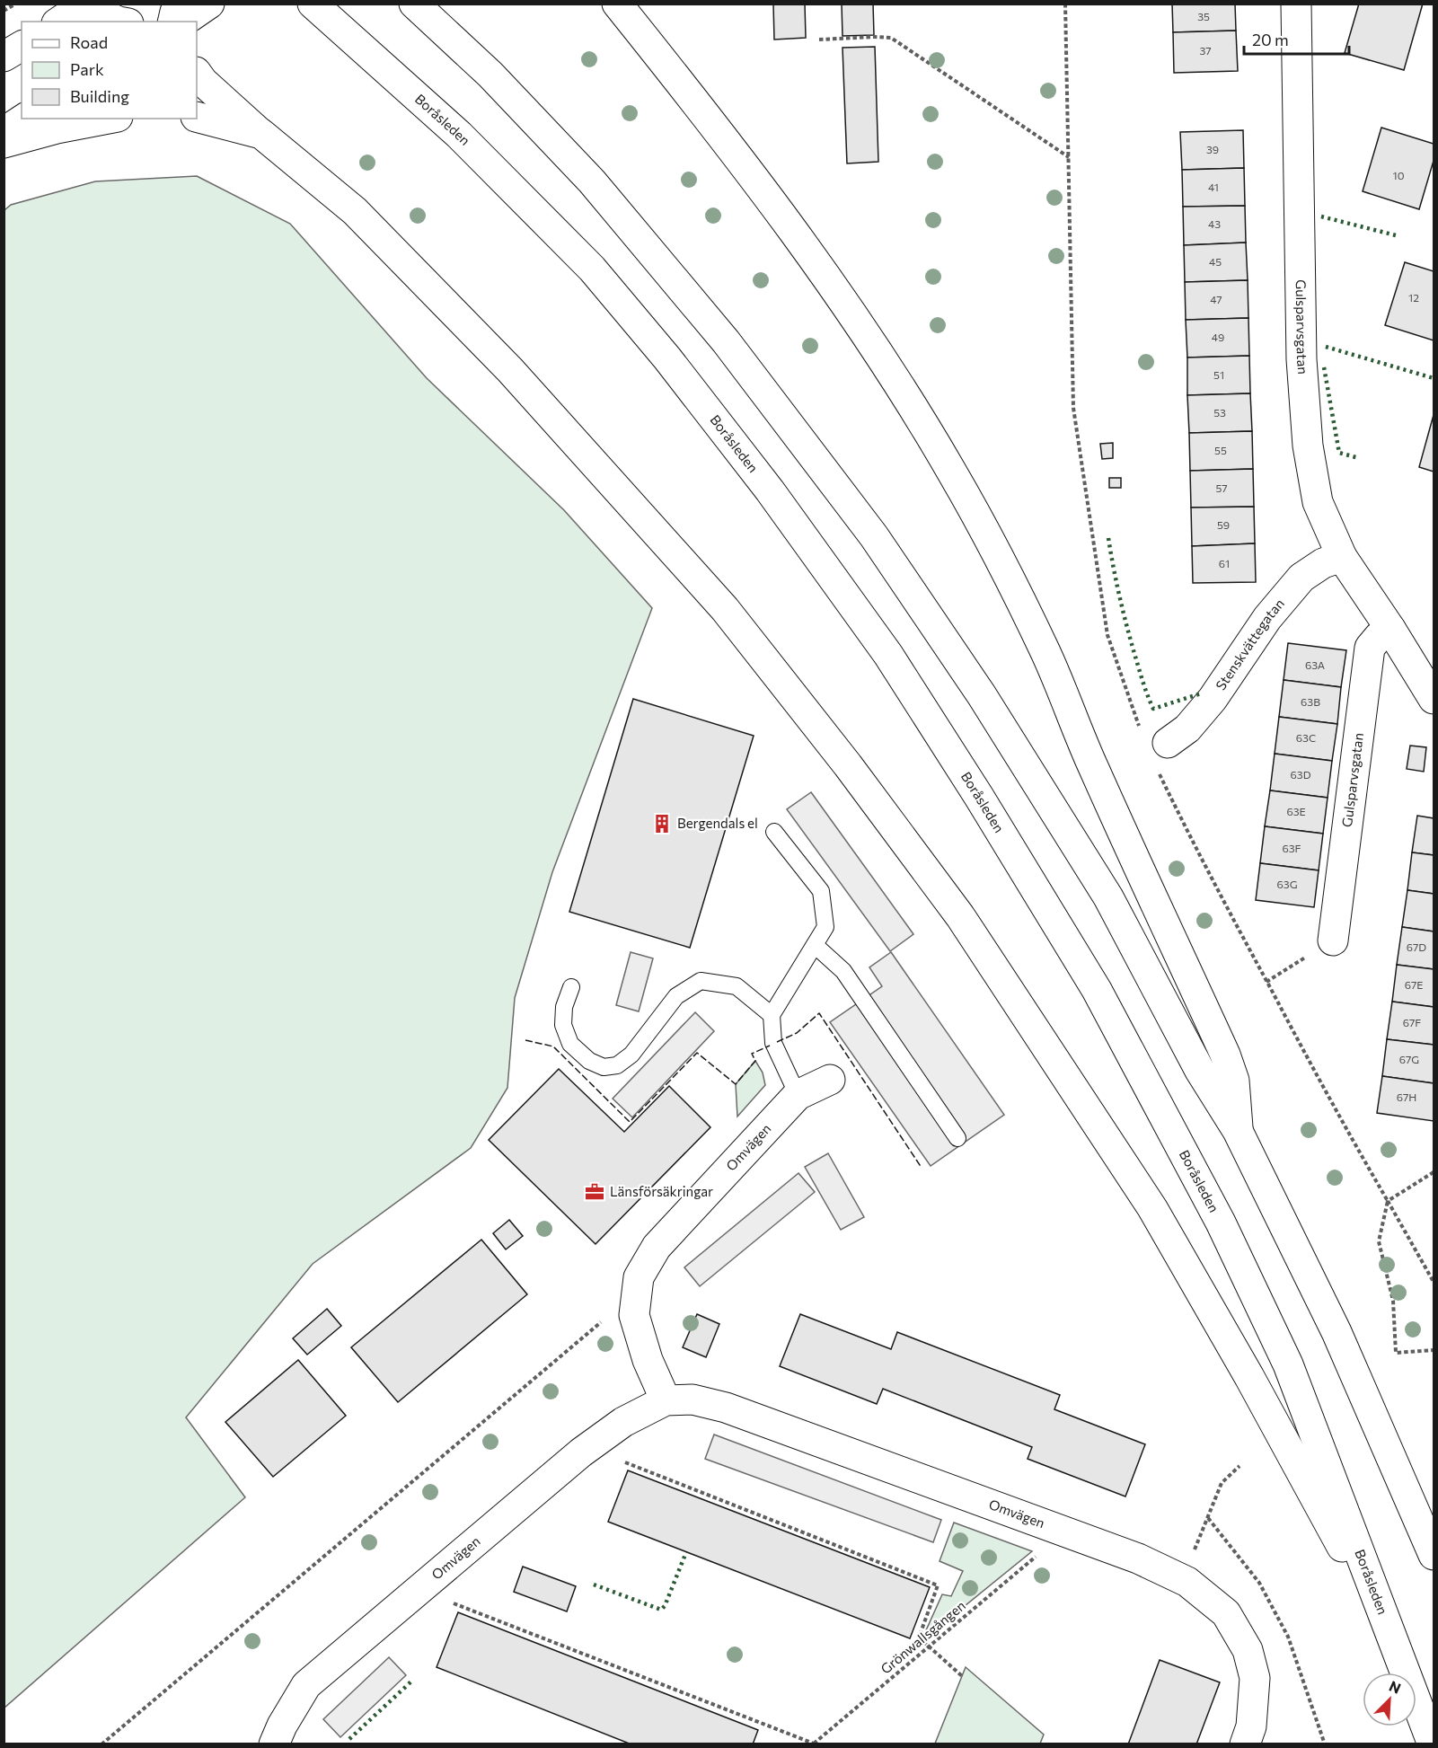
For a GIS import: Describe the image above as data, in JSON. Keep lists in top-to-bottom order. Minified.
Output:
{"streets":{"main road":["Boråsleden","Gulsparvsgatan","Stenskvättegatan","Omvägen"],"path":["Grönwallsgången"]},"crossings":[["Gulsparvsgatan","Stenskvättegatan"]],"places":{"building":["Bergendals el"],"office":["Länsförsäkringar"]},"house_numbers":["35","37","39","10","41","43","45","12","47","49","51","53","55","57","59","61","63A","63B","63C","63D","63E","63F","63G","67D","67E","67F","67G","67H"],"legend":["Road","Park","Building"],"scale_bar":"20 m","north":"top right"}
